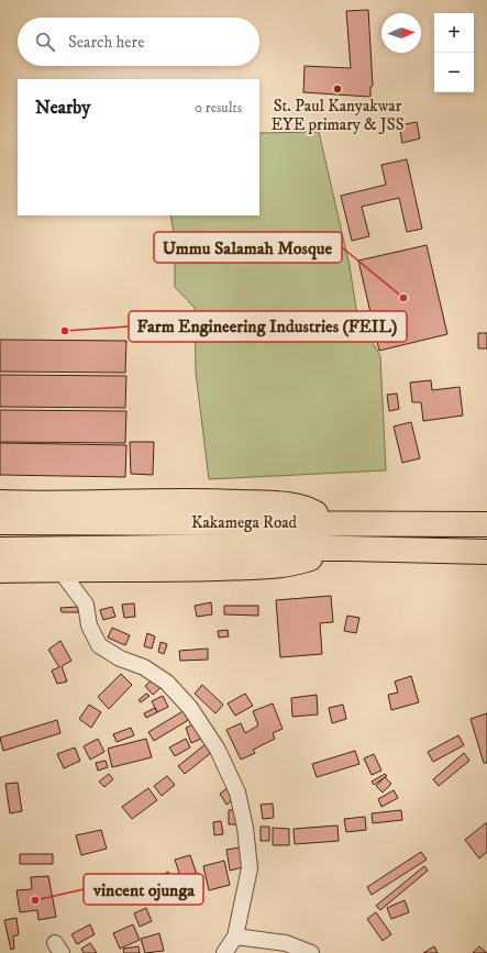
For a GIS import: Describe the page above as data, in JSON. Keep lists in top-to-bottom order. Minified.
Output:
{"streets":{"highway":["Kakamega Road"]},"places":["St. Paul Kanyakwar EYE primary & JSS","Ummu Salamah Mosque","Farm Engineering Industries (FEIL)","vincent ojunga"],"north":"right","page":{"map_buttons":["+","−"],"search":"Search here","heading":["Nearby","0 results"]}}
